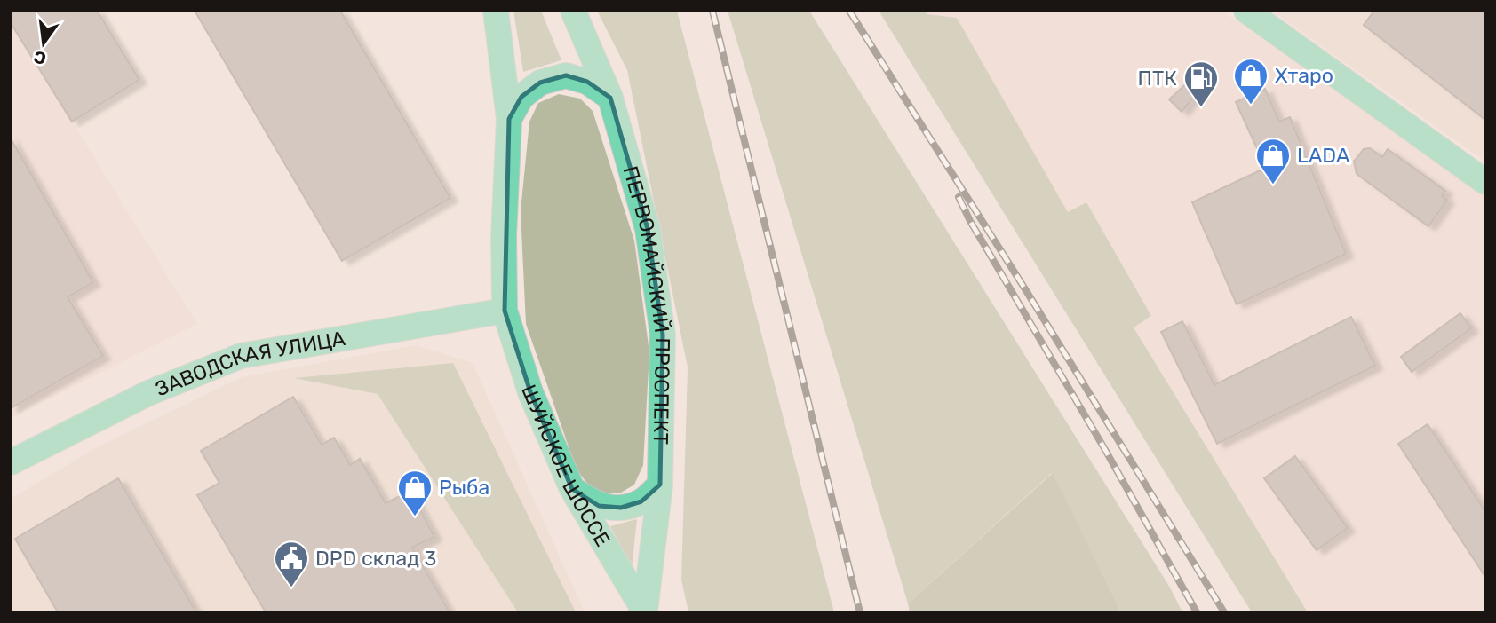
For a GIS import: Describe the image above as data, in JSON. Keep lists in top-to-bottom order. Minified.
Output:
{"streets":{"main road":["ПЕРВОМАЙСКИЙ ПРОСПЕКТ","ЗАВОДСКАЯ УЛИЦА","ШУЙСКОЕ ШОССЕ"]},"crossings":[["ПЕРВОМАЙСКИЙ ПРОСПЕКТ","ШУЙСКОЕ ШОССЕ"],["ЗАВОДСКАЯ УЛИЦА","ШУЙСКОЕ ШОССЕ"]],"places":{"shop":["Хтаро","LADA","Рыба"],"fuel station":["ПТК"],"public building":["DPD склад 3"]},"north":"bottom"}
